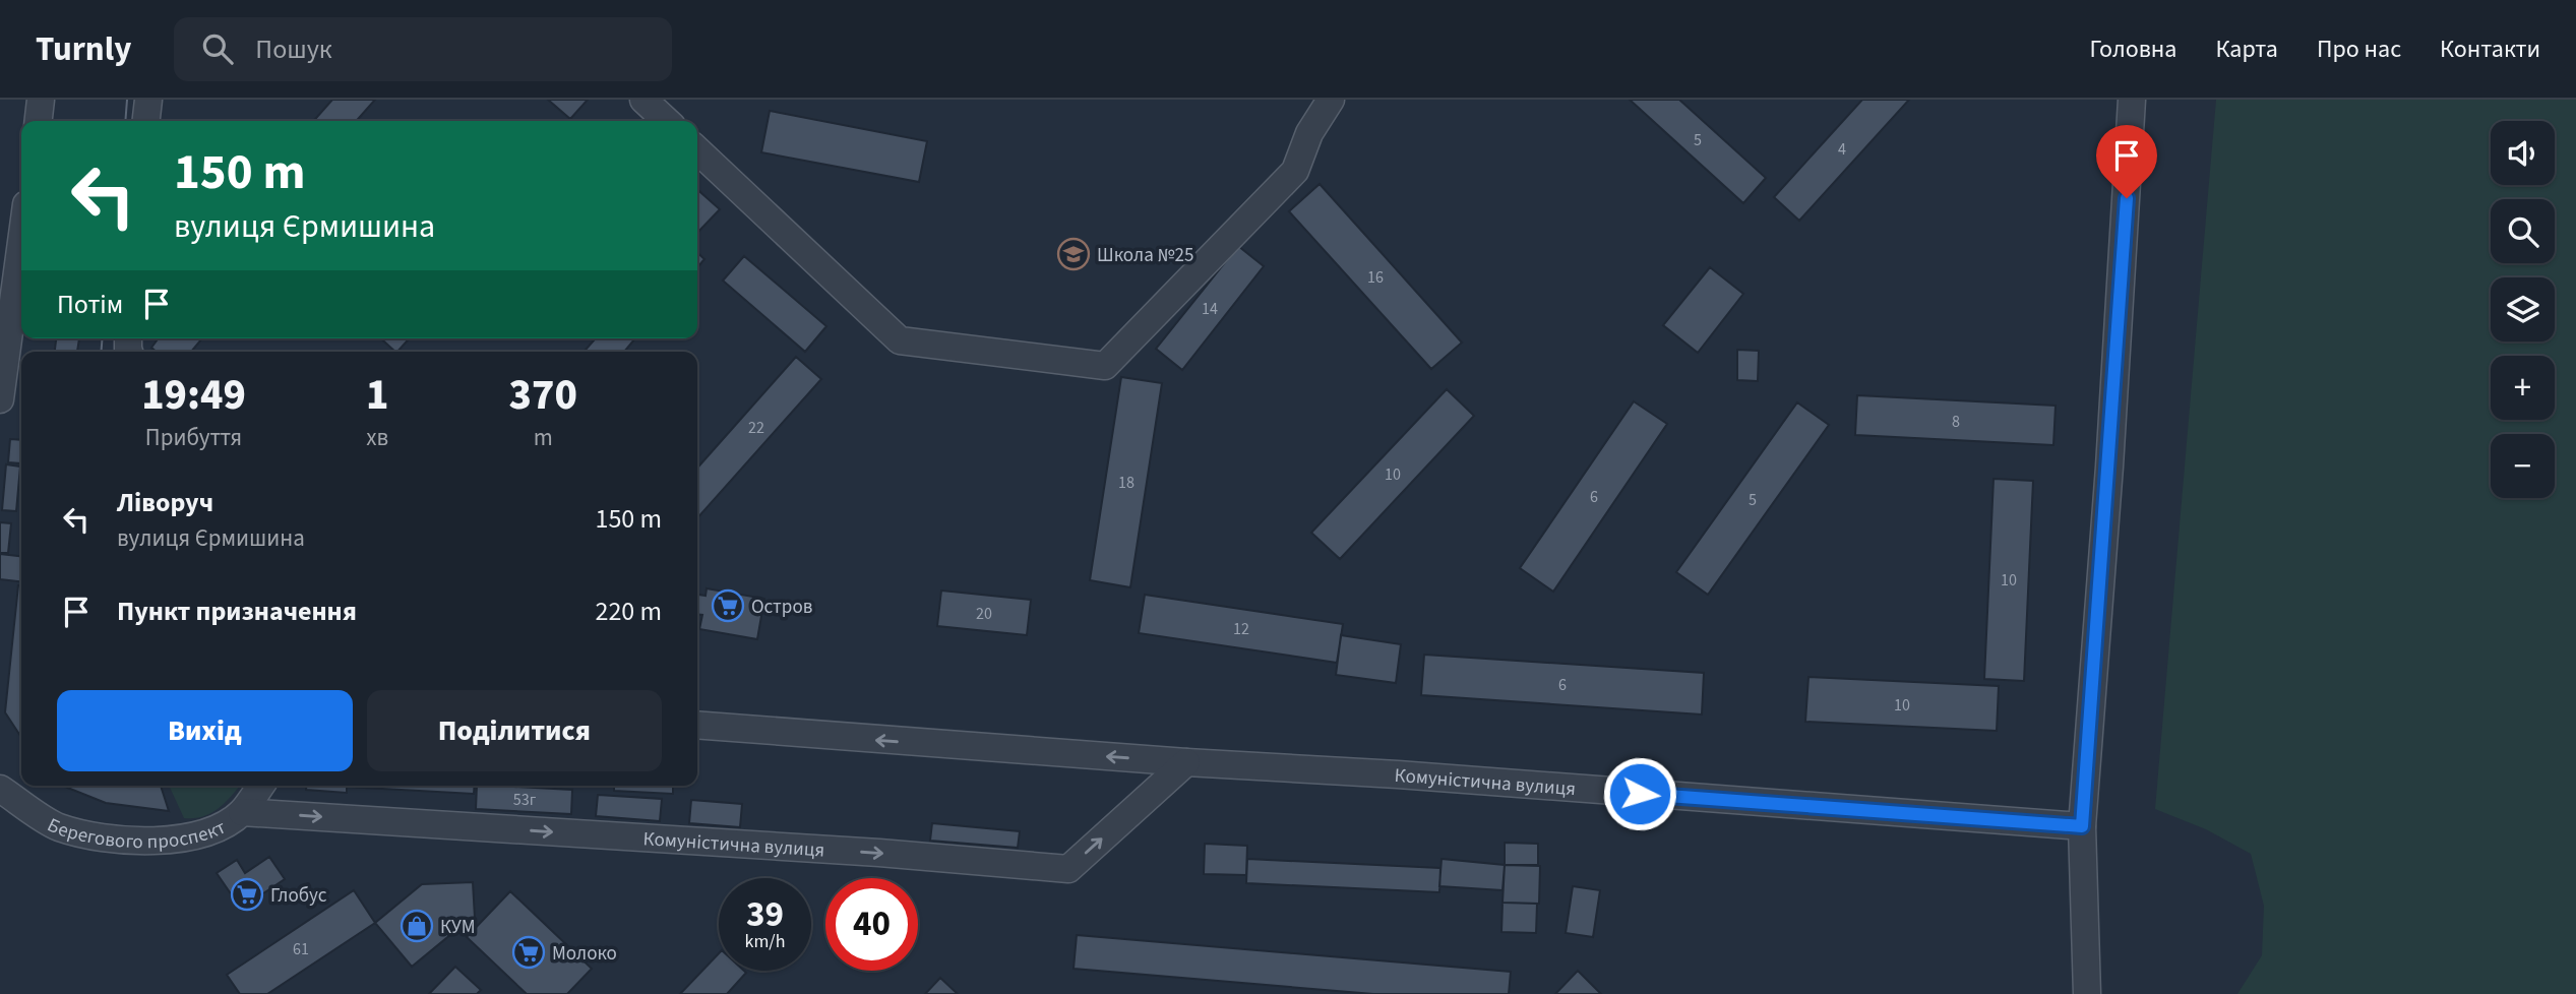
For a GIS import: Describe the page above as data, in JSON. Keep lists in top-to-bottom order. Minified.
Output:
{"streets":{"street":["Комуністична вулиця","Берегового проспект"]},"crossings":[["Комуністична вулиця","Берегового проспект"]],"places":{"school or university":["Школа №25"],"supermarket":["Остров","Глобус","Молоко"],"shop":["КУМ"]},"house_numbers":["5","4","16","14","8","22","10","18","6","5","10","20","12","6","10","53г","61"],"page":{"header":"Turnly","search":"Пошук","nav":["Головна","Карта","Про нас","Контакти"],"map_buttons":["+","−"],"turn":["150 m","вулиця Єрмишина"],"then":"Потім","eta":["19:49","Прибуття","1","хв","370","m"],"list":[{"name":"Ліворуч","note":"вулиця Єрмишина","value":"150 m"},{"name":"Пункт призначення","value":"220 m"}],"buttons":["Вихід","Поділитися"],"speed":"39 km/h","limit":"40"}}
